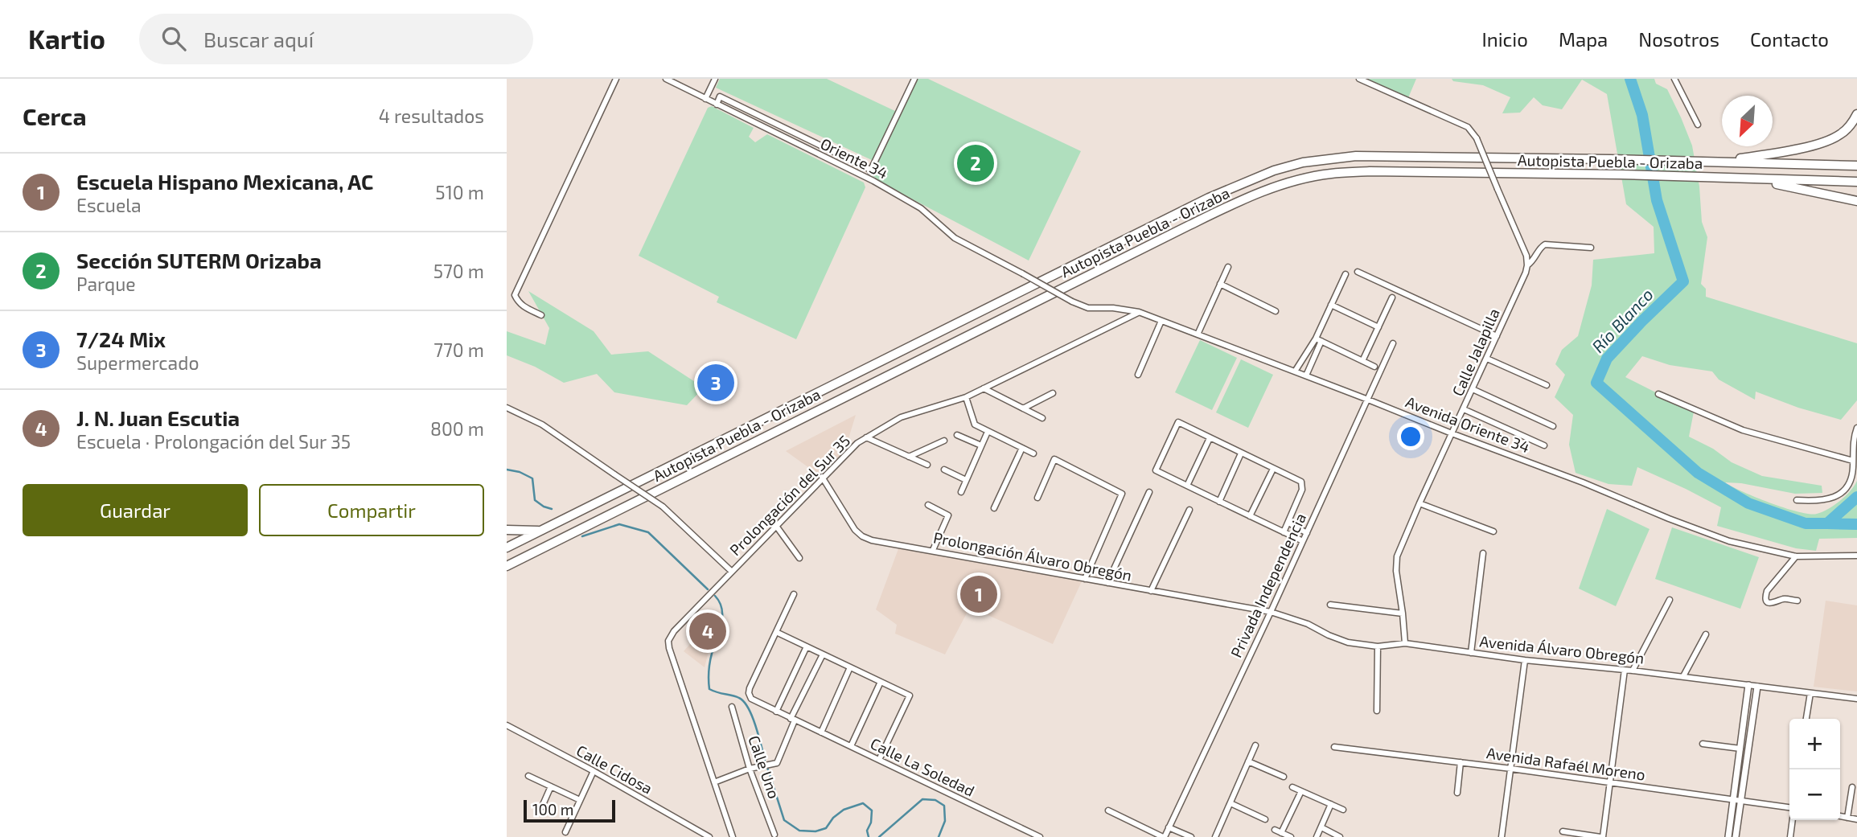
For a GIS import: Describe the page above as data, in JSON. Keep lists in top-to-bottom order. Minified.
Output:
{"streets":{"highway":["Autopista Puebla - Orizaba"],"street":["Oriente 34","Calle Jalapilla","Avenida Oriente 34","Prolongación del Sur 35","Prolongación Álvaro Obregón","Privada Independencia","Avenida Álvaro Obregón","Avenida Rafaél Moreno","Calle Uno","Calle La Soledad","Calle Cidosa"]},"crossings":[["Oriente 34","Avenida Oriente 34"],["Calle Jalapilla","Avenida Oriente 34"],["Calle Jalapilla","Avenida Álvaro Obregón"],["Avenida Oriente 34","Prolongación del Sur 35"],["Avenida Oriente 34","Privada Independencia"],["Prolongación del Sur 35","Prolongación Álvaro Obregón"],["Prolongación Álvaro Obregón","Privada Independencia"],["Prolongación Álvaro Obregón","Avenida Álvaro Obregón"],["Privada Independencia","Avenida Álvaro Obregón"]],"water":["Río Blanco"],"scale_bar":"100 m","north":"bottom left","page":{"header":"Kartio","search":"Buscar aquí","nav":["Inicio","Mapa","Nosotros","Contacto"],"heading":["Cerca","4 resultados"],"pins":["2","3","1","4"],"list":[{"mark":"1","name":"Escuela Hispano Mexicana, AC","note":"Escuela","value":"510 m"},{"mark":"2","name":"Sección SUTERM Orizaba","note":"Parque","value":"570 m"},{"mark":"3","name":"7/24 Mix","note":"Supermercado","value":"770 m"},{"mark":"4","name":"J. N. Juan Escutia","note":"Escuela · Prolongación del Sur 35","value":"800 m"}],"buttons":["Guardar","Compartir"],"map_buttons":["+","−"],"scale":"100 m"}}
